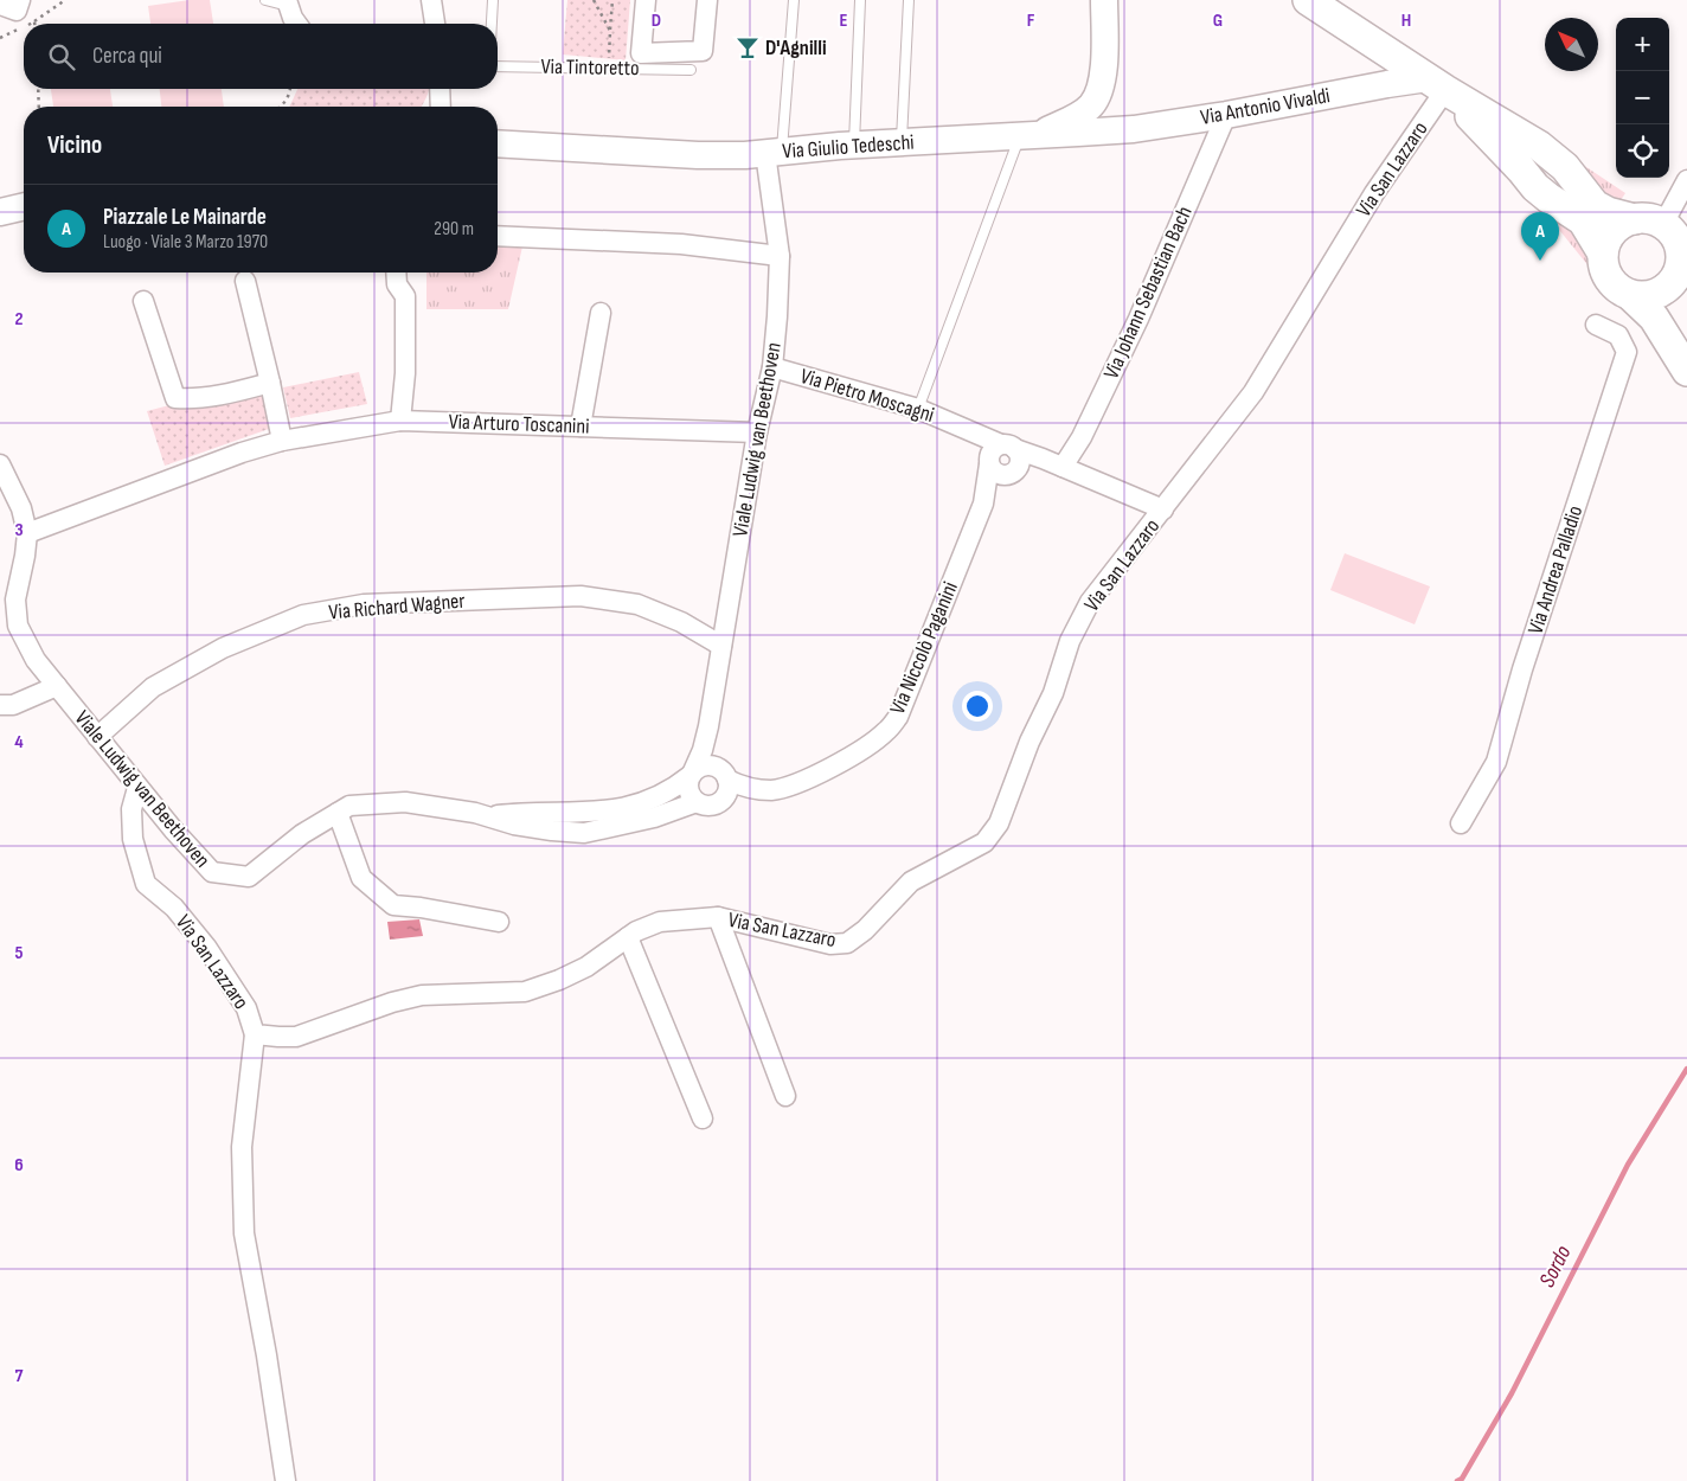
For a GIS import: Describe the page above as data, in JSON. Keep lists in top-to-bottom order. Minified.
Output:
{"streets":{"street":["Via Antonio Vivaldi","Via Giulio Tedeschi","Via San Lazzaro","Via Johann Sebastian Bach","Via Pietro Moscagni","Via Arturo Toscanini","Viale Ludwig van Beethoven","Via Andrea Palladio","Via Richard Wagner","Via Niccolò Paganini"],"lane":["Via Tintoretto"]},"crossings":[["Via Antonio Vivaldi","Via Giulio Tedeschi"],["Via Antonio Vivaldi","Via San Lazzaro"],["Via Antonio Vivaldi","Via Johann Sebastian Bach"],["Via Giulio Tedeschi","Viale Ludwig van Beethoven"],["Via San Lazzaro","Viale Ludwig van Beethoven"],["Via Pietro Moscagni","Viale Ludwig van Beethoven"],["Via Pietro Moscagni","Via Niccolò Paganini"],["Via Arturo Toscanini","Viale Ludwig van Beethoven"],["Viale Ludwig van Beethoven","Via Richard Wagner"],["Viale Ludwig van Beethoven","Via Niccolò Paganini"]],"water":["Sordo"],"places":{"bar":["D'Agnilli"]},"north":"top left","page":{"map_buttons":["+","−"],"search":"Cerca qui","heading":"Vicino","list":[{"mark":"A","name":"Piazzale Le Mainarde","note":"Luogo · Viale 3 Marzo 1970","value":"290 m"}],"pins":"A"},"grid":{"columns":["D","E","F","G","H"],"rows":["2","3","4","5","6","7"]}}
